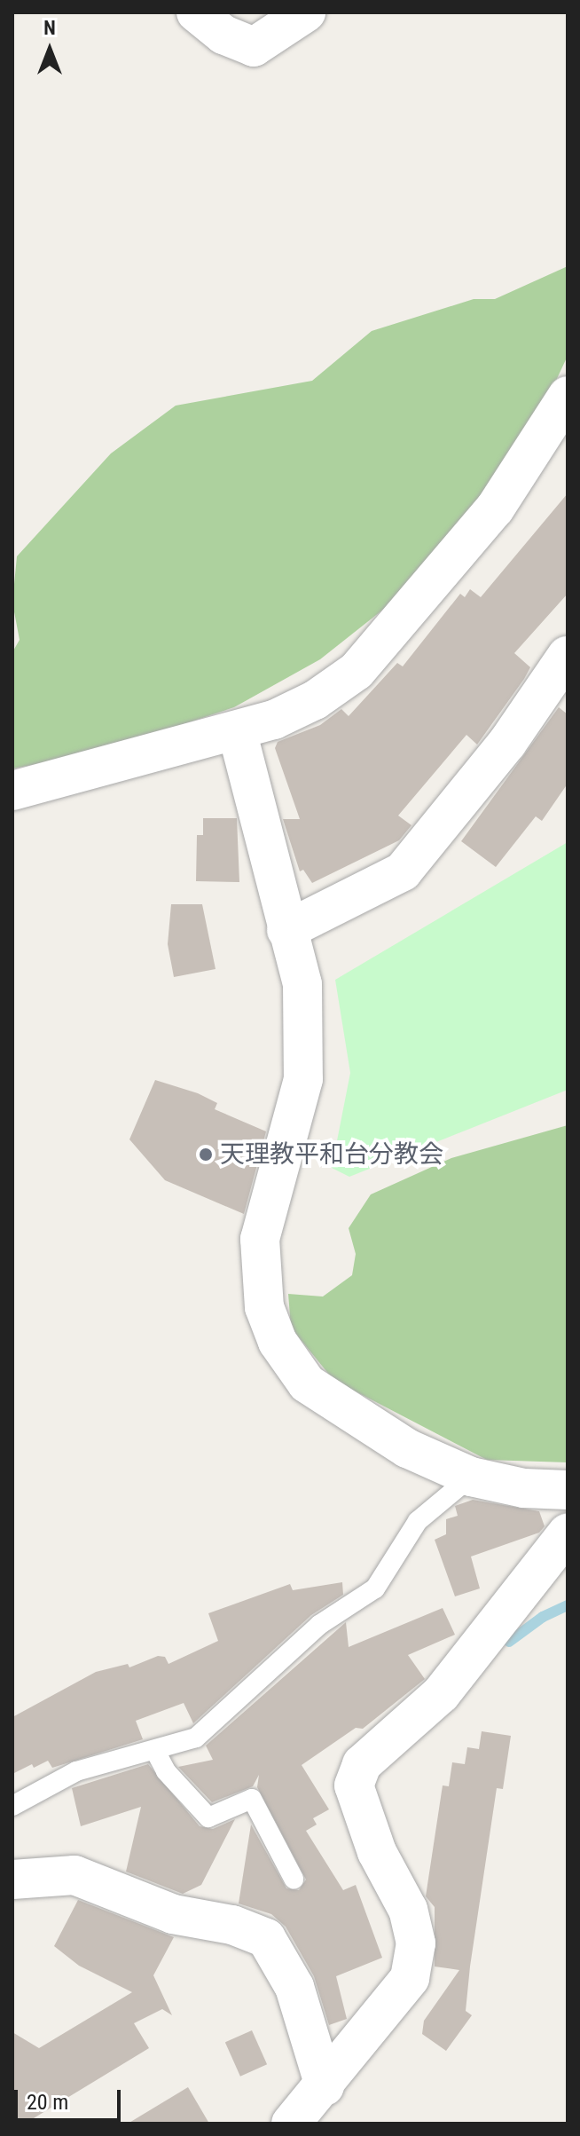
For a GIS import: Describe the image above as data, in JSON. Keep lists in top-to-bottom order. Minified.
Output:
{"places":["天理教平和台分教会"],"scale_bar":"20 m","north":"top"}
